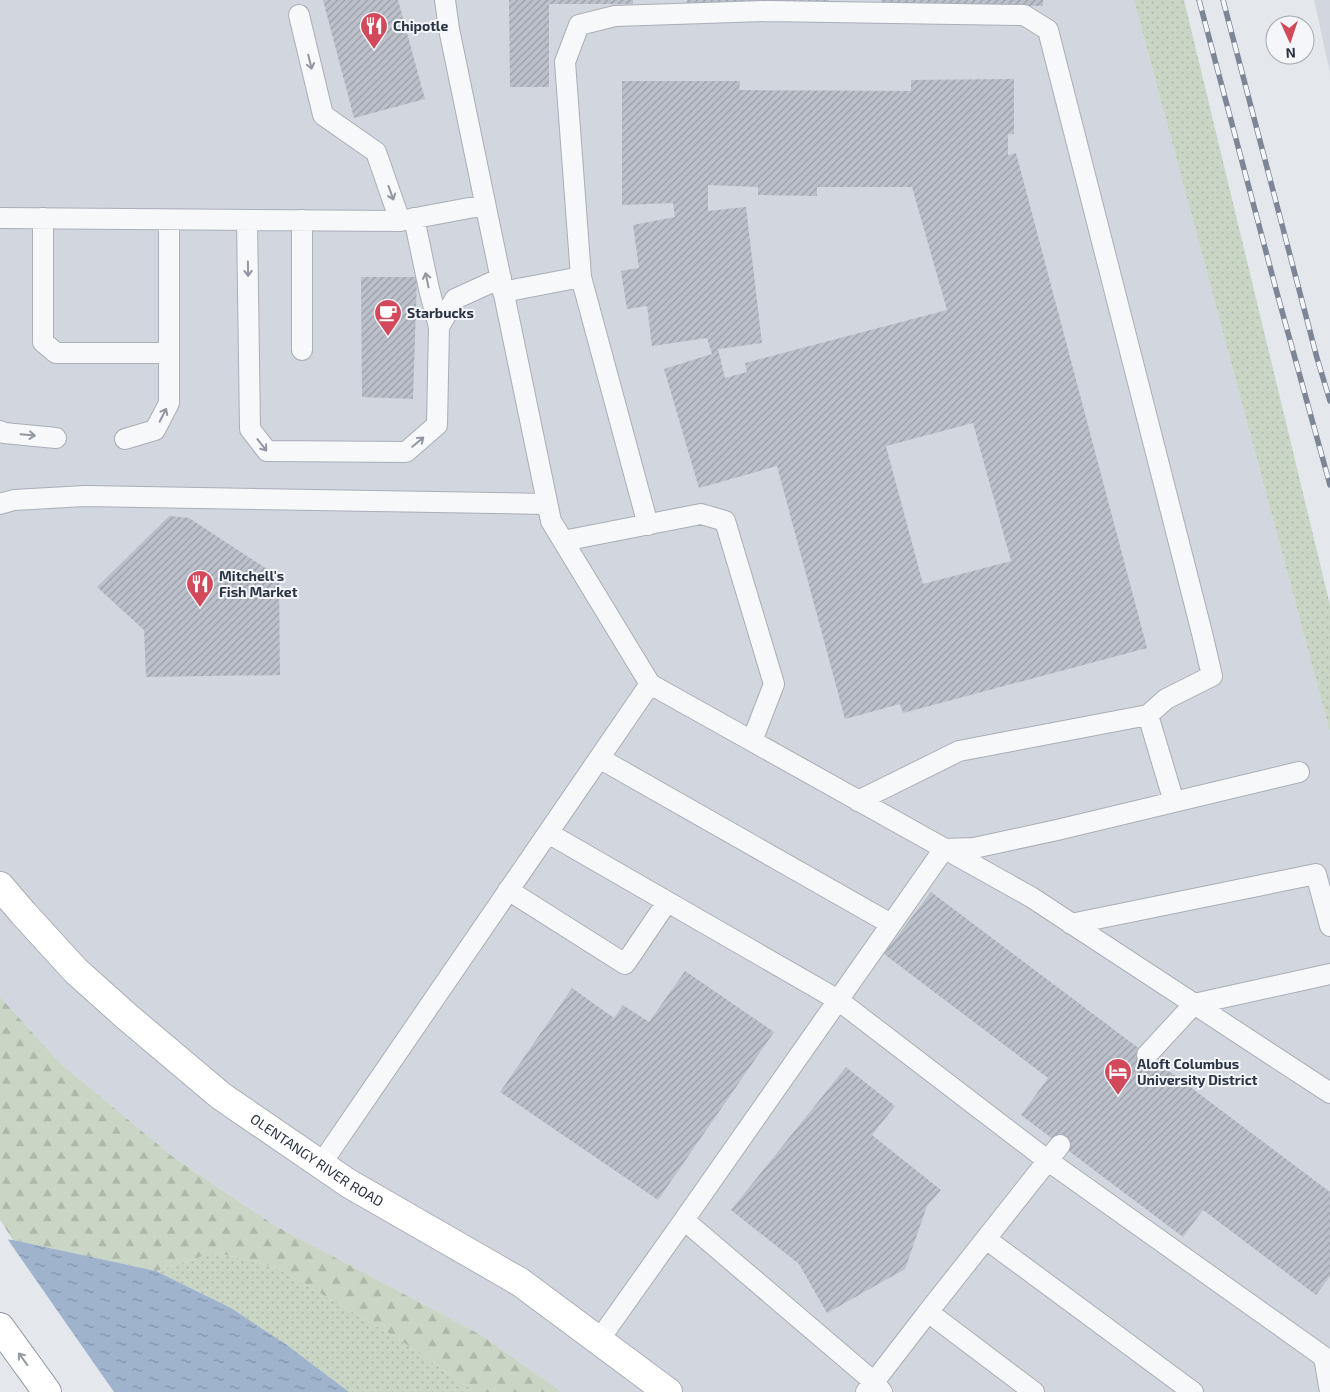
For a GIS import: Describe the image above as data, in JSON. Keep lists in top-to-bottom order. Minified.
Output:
{"streets":{"main road":["OLENTANGY RIVER ROAD"]},"places":{"restaurant":["Chipotle","Mitchell's Fish Market"],"cafe":["Starbucks"],"hotel":["Aloft Columbus University District"]},"north":"bottom"}
